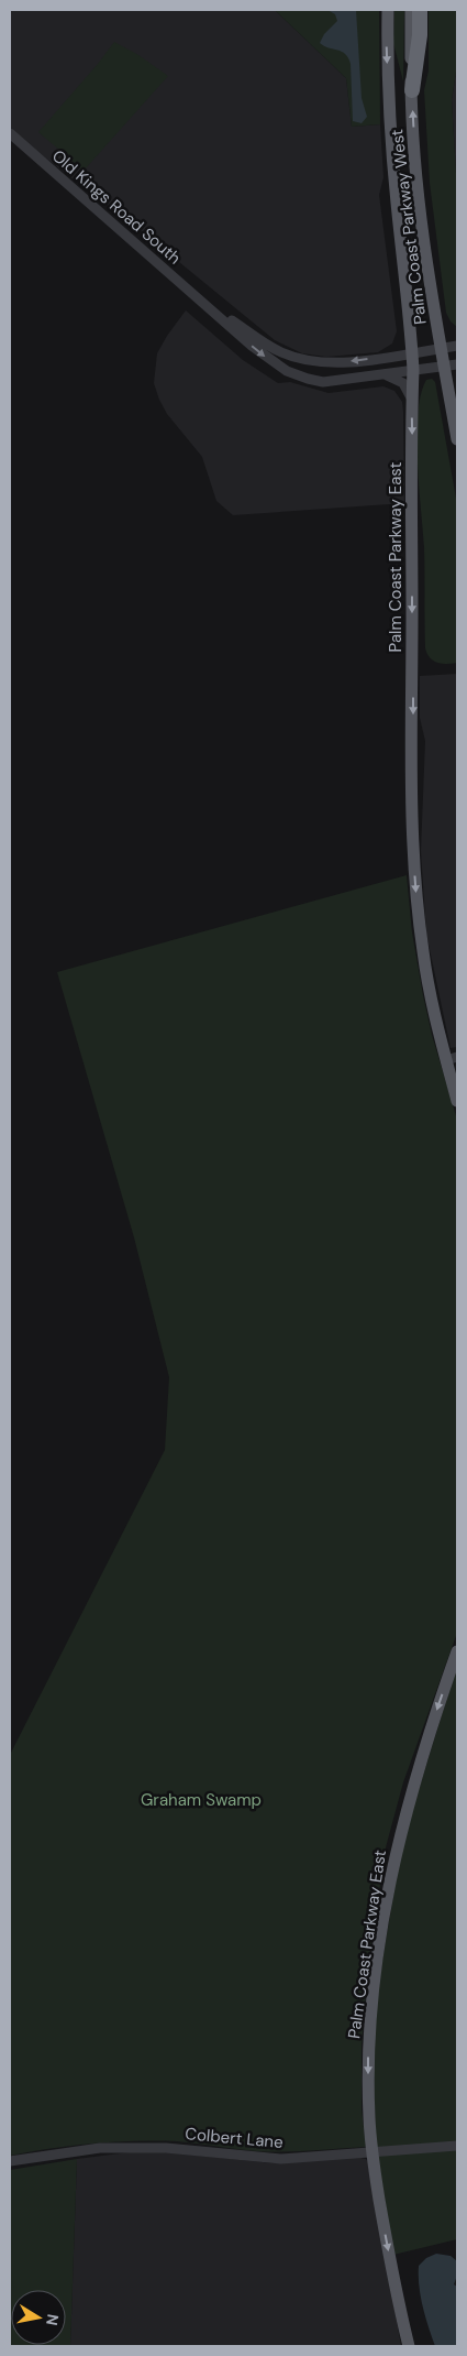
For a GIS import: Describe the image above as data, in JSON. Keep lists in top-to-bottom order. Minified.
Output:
{"streets":{"main road":["Palm Coast Parkway West","Palm Coast Parkway East"],"street":["Old Kings Road South","Colbert Lane"]},"crossings":[["Palm Coast Parkway East","Colbert Lane"]],"one_way":["Palm Coast Parkway West","Palm Coast Parkway East"],"parks":["Graham Swamp"],"north":"right"}
